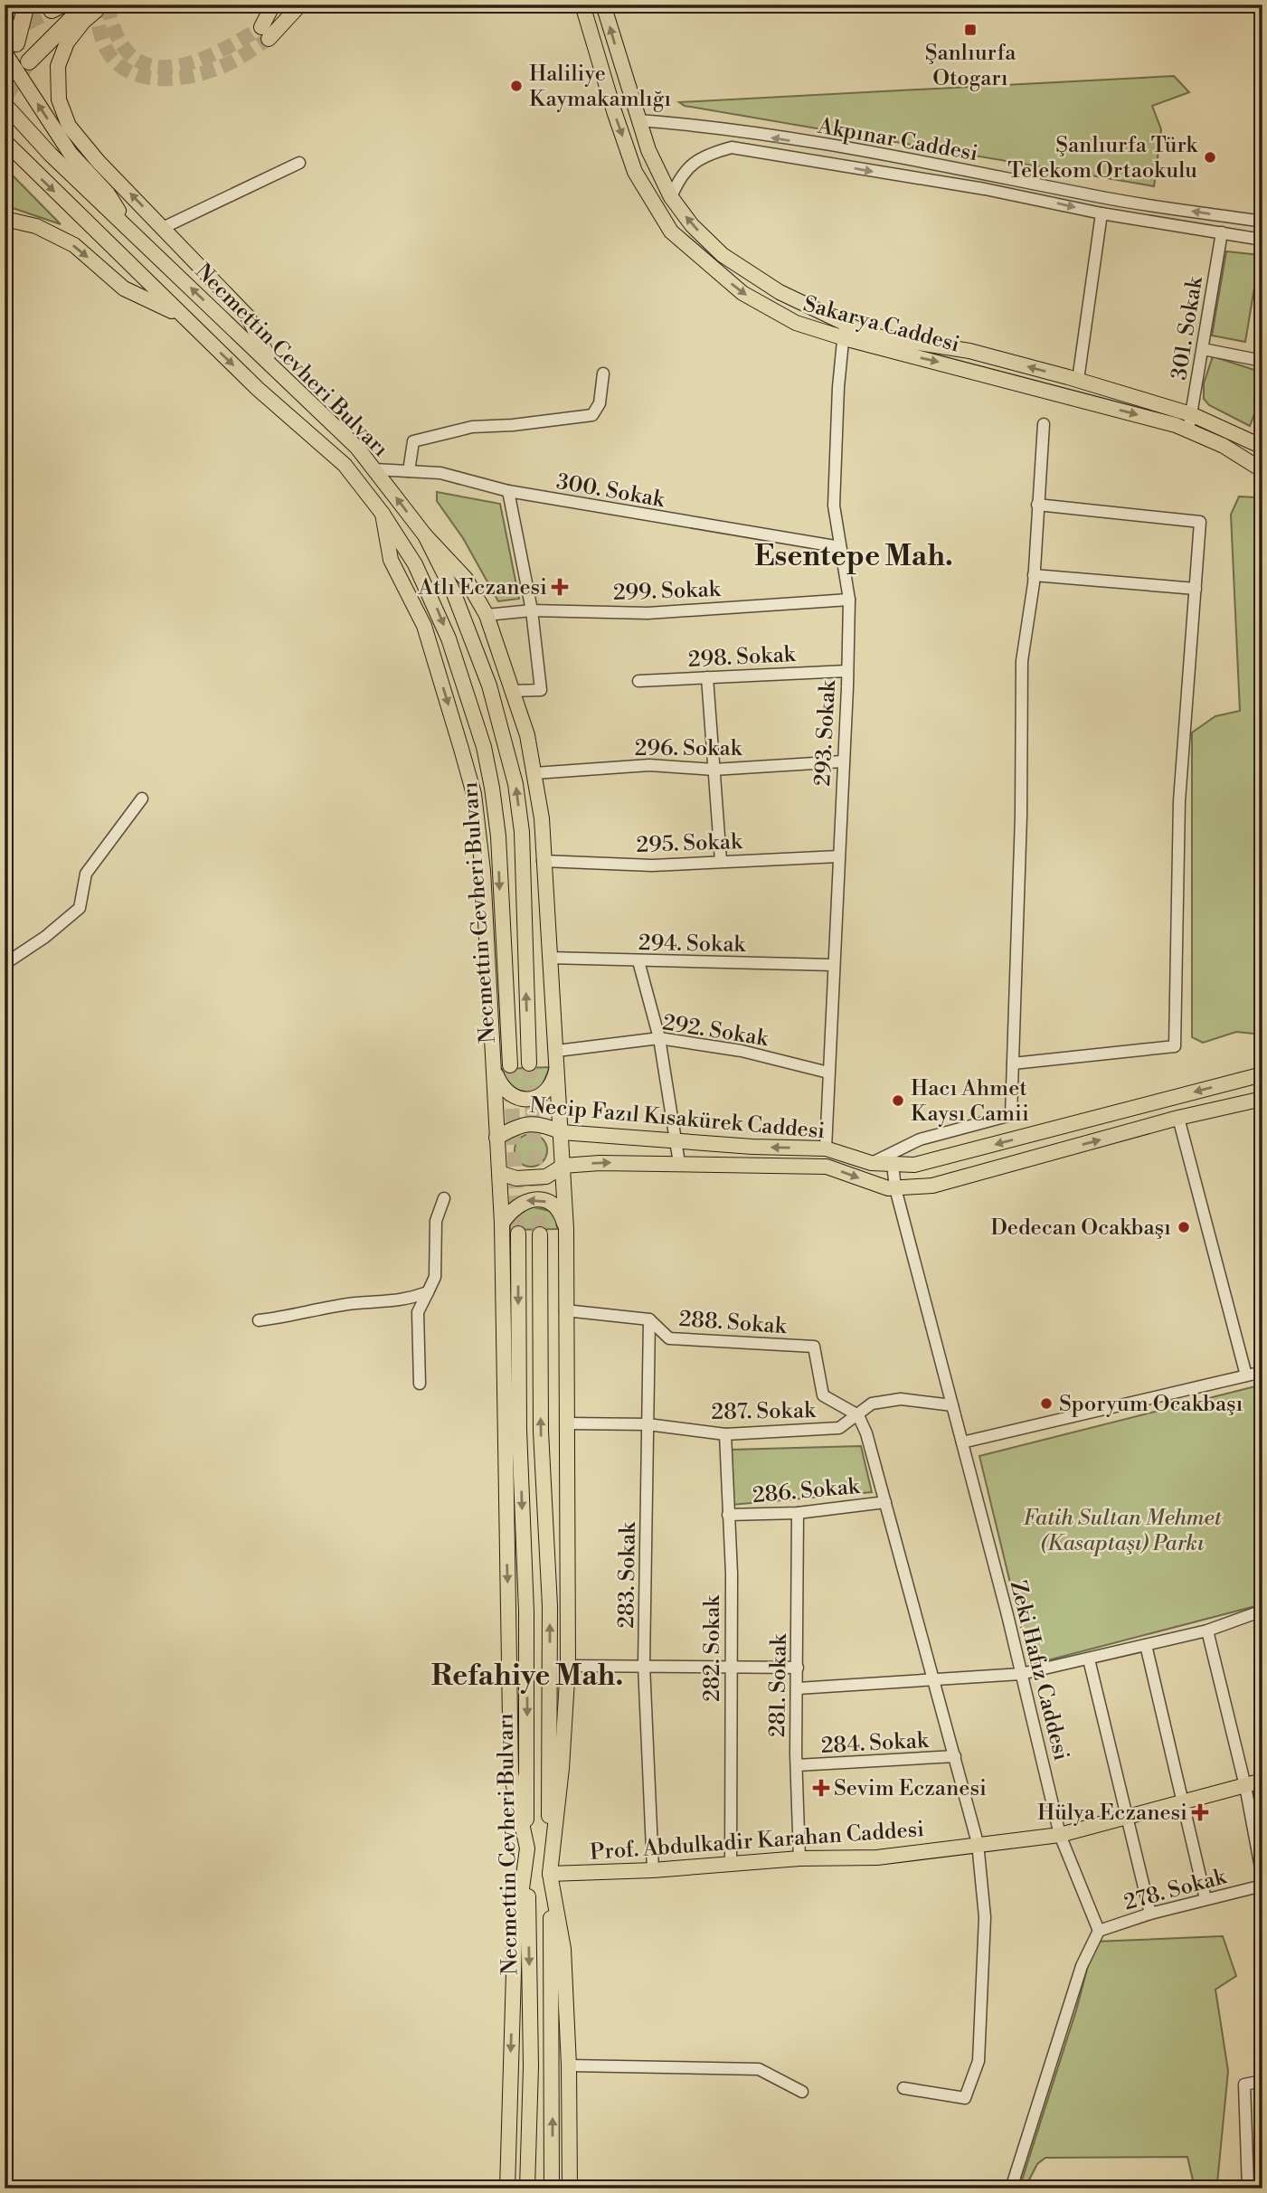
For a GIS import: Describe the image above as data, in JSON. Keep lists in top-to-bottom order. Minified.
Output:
{"streets":{"main road":["Sakarya Caddesi","Necmettin Cevheri Bulvarı","Necip Fazıl Kısakürek Caddesi","Prof. Abdulkadir Karahan Caddesi"],"street":["Akpınar Caddesi","301. Sokak","300. Sokak","299. Sokak","298. Sokak","293. Sokak","296. Sokak","295. Sokak","294. Sokak","292. Sokak","288. Sokak","287. Sokak","286. Sokak","283. Sokak","282. Sokak","Zeki Hafız Caddesi","281. Sokak","284. Sokak","278. Sokak"]},"crossings":[["Akpınar Caddesi","Sakarya Caddesi"],["Akpınar Caddesi","301. Sokak"],["Sakarya Caddesi","301. Sokak"],["Sakarya Caddesi","293. Sokak"],["Necmettin Cevheri Bulvarı","300. Sokak"],["Necmettin Cevheri Bulvarı","Prof. Abdulkadir Karahan Caddesi"],["300. Sokak","293. Sokak"],["299. Sokak","293. Sokak"],["298. Sokak","293. Sokak"],["293. Sokak","296. Sokak"],["293. Sokak","295. Sokak"],["293. Sokak","294. Sokak"],["293. Sokak","292. Sokak"],["293. Sokak","Necip Fazıl Kısakürek Caddesi"],["Necip Fazıl Kısakürek Caddesi","Zeki Hafız Caddesi"],["288. Sokak","287. Sokak"],["288. Sokak","283. Sokak"],["287. Sokak","283. Sokak"],["287. Sokak","282. Sokak"],["287. Sokak","Zeki Hafız Caddesi"],["286. Sokak","282. Sokak"],["286. Sokak","281. Sokak"],["283. Sokak","Prof. Abdulkadir Karahan Caddesi"],["282. Sokak","Prof. Abdulkadir Karahan Caddesi"],["Zeki Hafız Caddesi","Prof. Abdulkadir Karahan Caddesi"],["Zeki Hafız Caddesi","278. Sokak"],["281. Sokak","284. Sokak"],["281. Sokak","Prof. Abdulkadir Karahan Caddesi"]],"districts":["Esentepe Mah.","Refahiye Mah."],"parks":["Fatih Sultan Mehmet (Kasaptaşı) Parkı"],"places":{"transit":["Şanlıurfa Otogarı"],"other":["Haliliye Kaymakamlığı","Şanlıurfa Türk Telekom Ortaokulu","Hacı Ahmet Kaysı Camii","Dedecan Ocakbaşı","Sporyum Ocakbaşı"],"health":["Atlı Eczanesi","Sevim Eczanesi","Hülya Eczanesi"]}}
